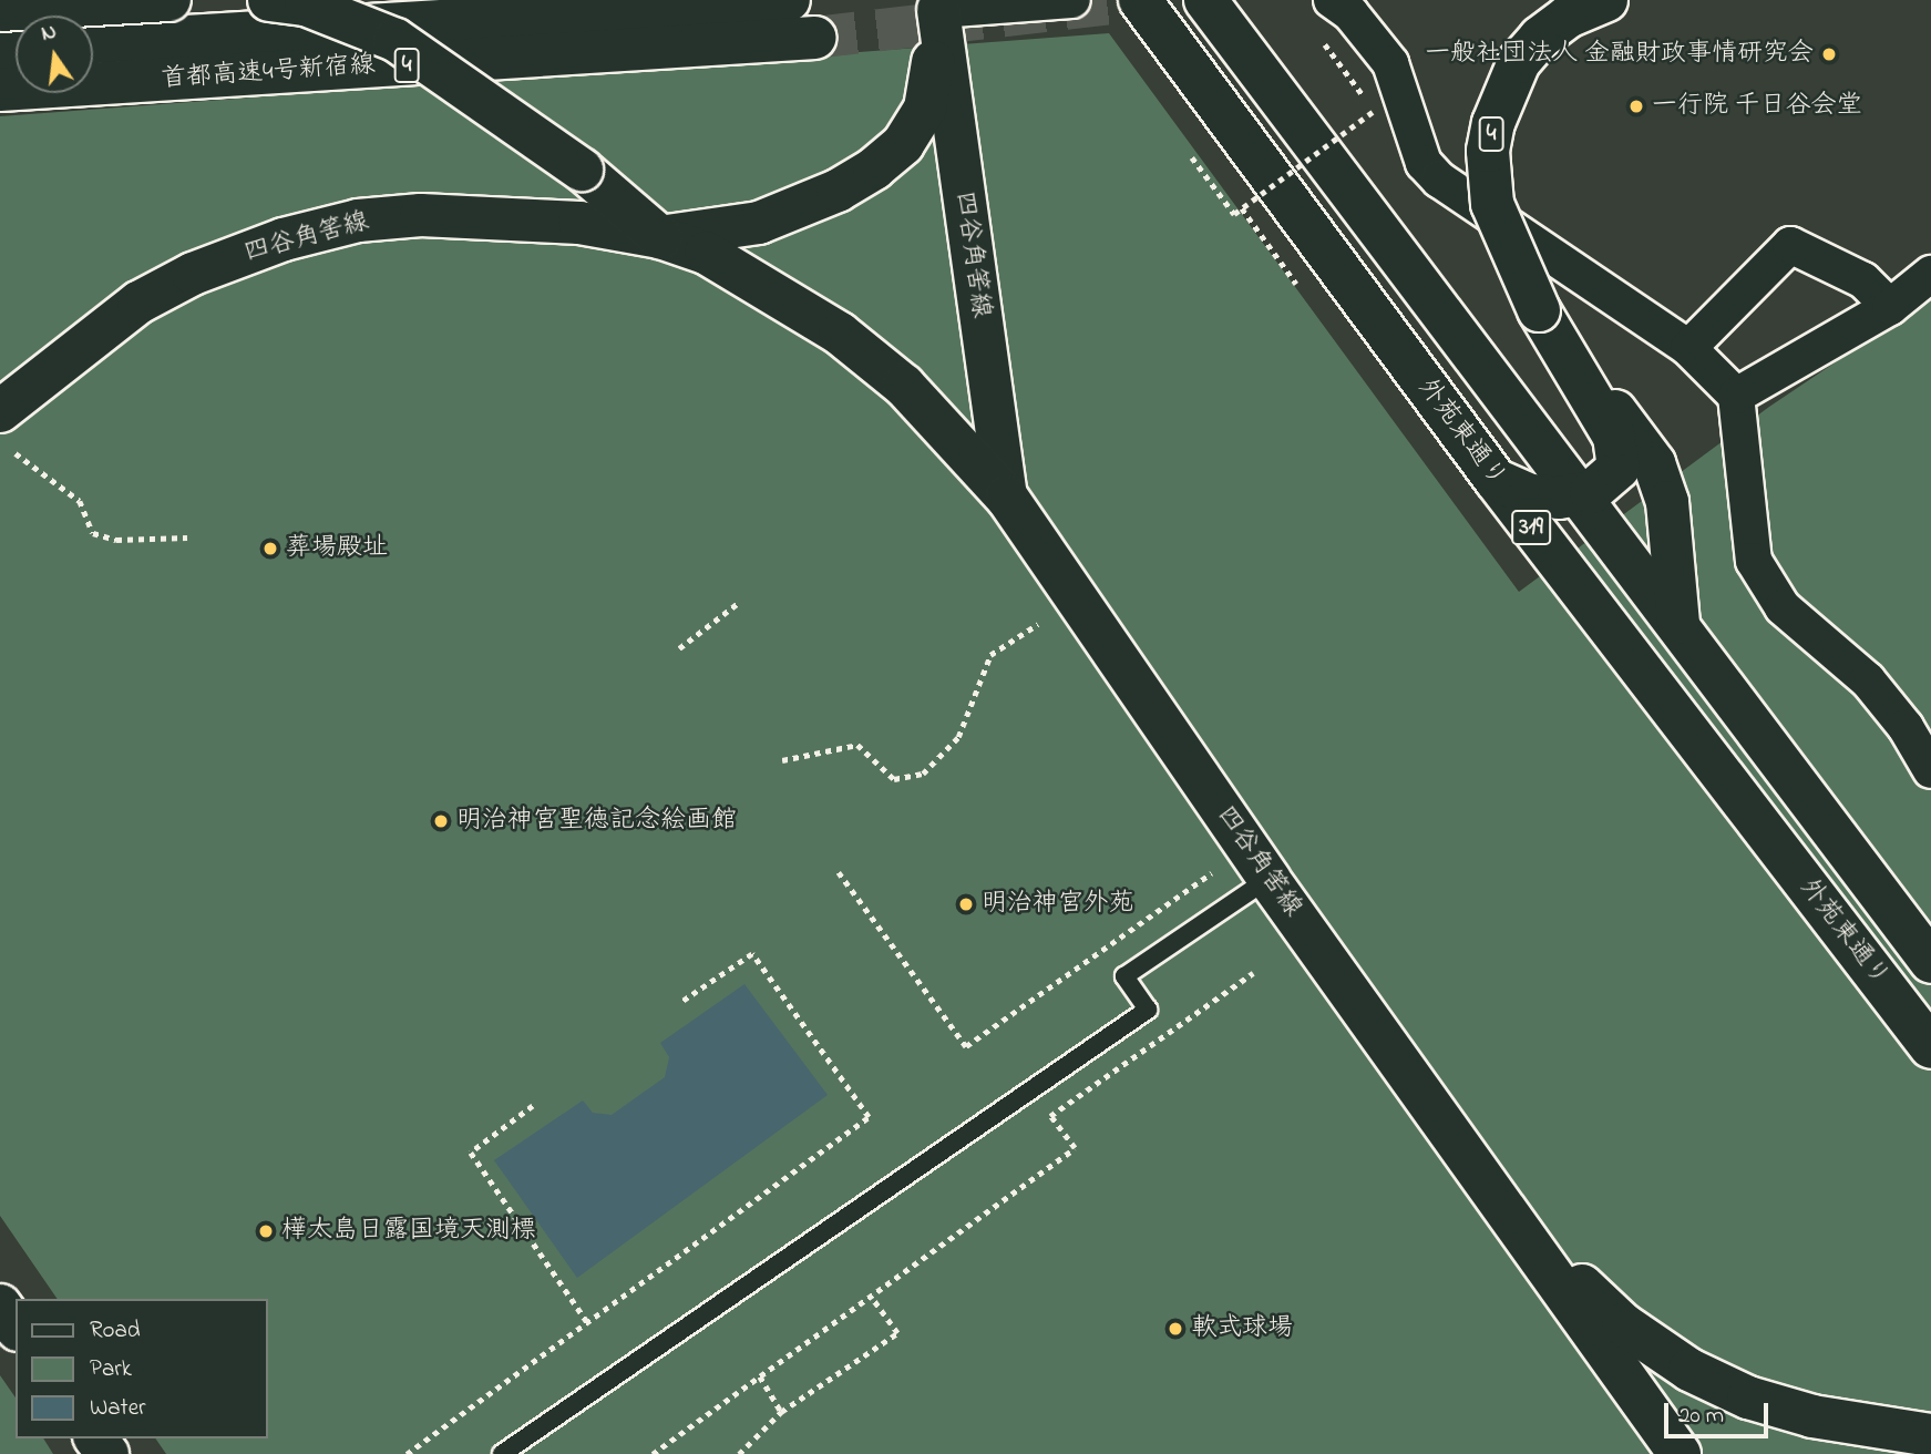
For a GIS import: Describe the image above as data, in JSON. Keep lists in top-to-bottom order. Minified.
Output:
{"streets":{"main road":["4","首都高速4号新宿線","四谷角筈線","外苑東通り","319"]},"crossings":[["4","外苑東通り"]],"places":["一般社団法人 金融財政事情研究会","一行院 千日谷会堂","葬場殿址","明治神宮聖徳記念絵画館","明治神宮外苑","樺太島日露国境天測標","軟式球場"],"legend":["Road","Park","Water"],"scale_bar":"20 m","north":"top"}
